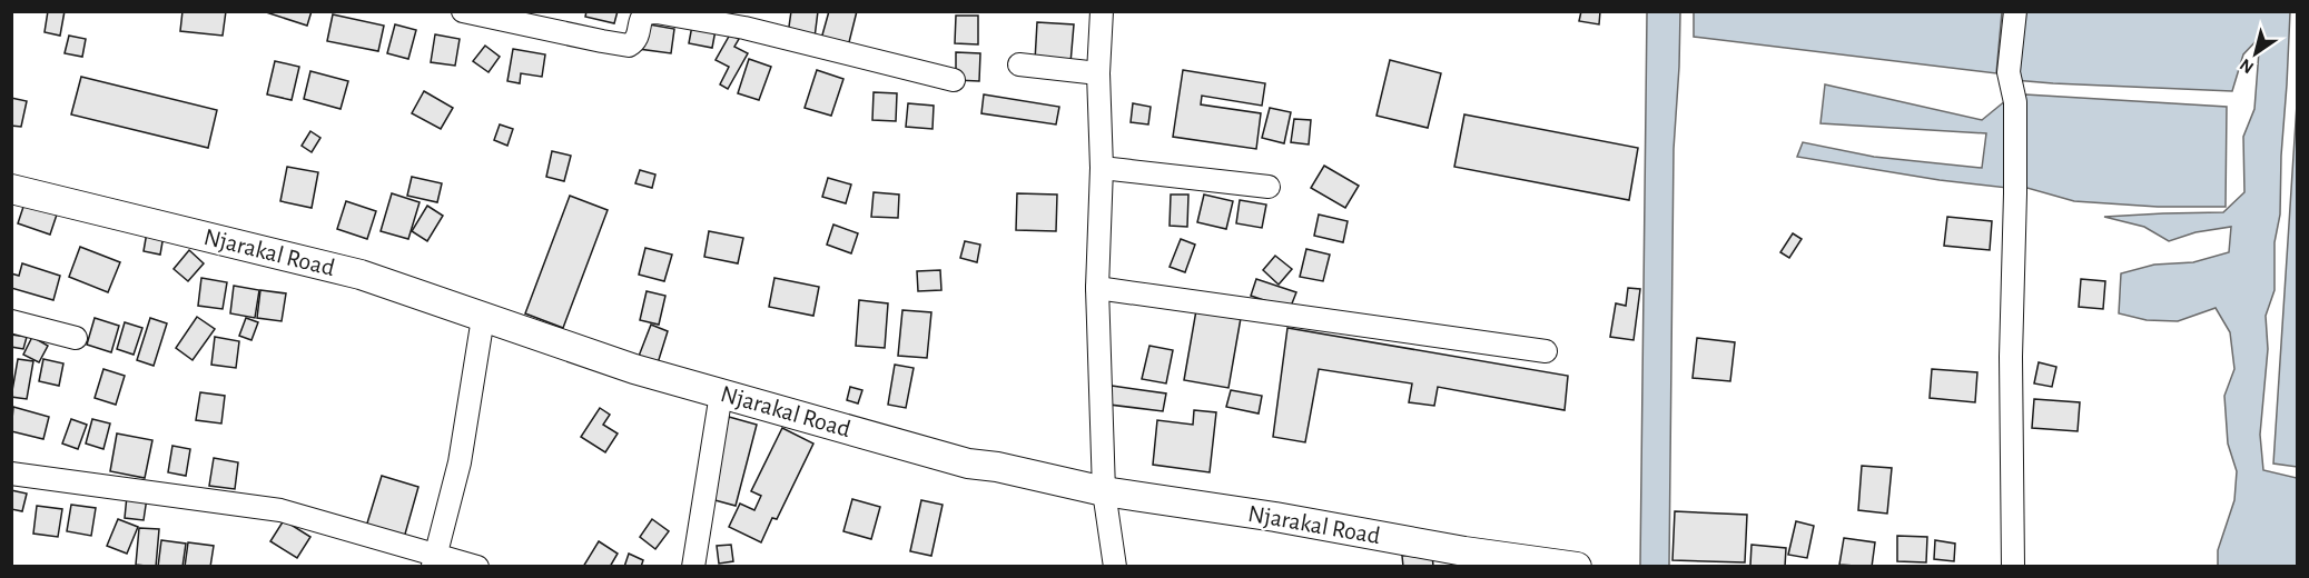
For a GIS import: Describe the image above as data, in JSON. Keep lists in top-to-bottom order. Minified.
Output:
{"streets":{"main road":["Njarakal Road"]},"north":"bottom left"}
